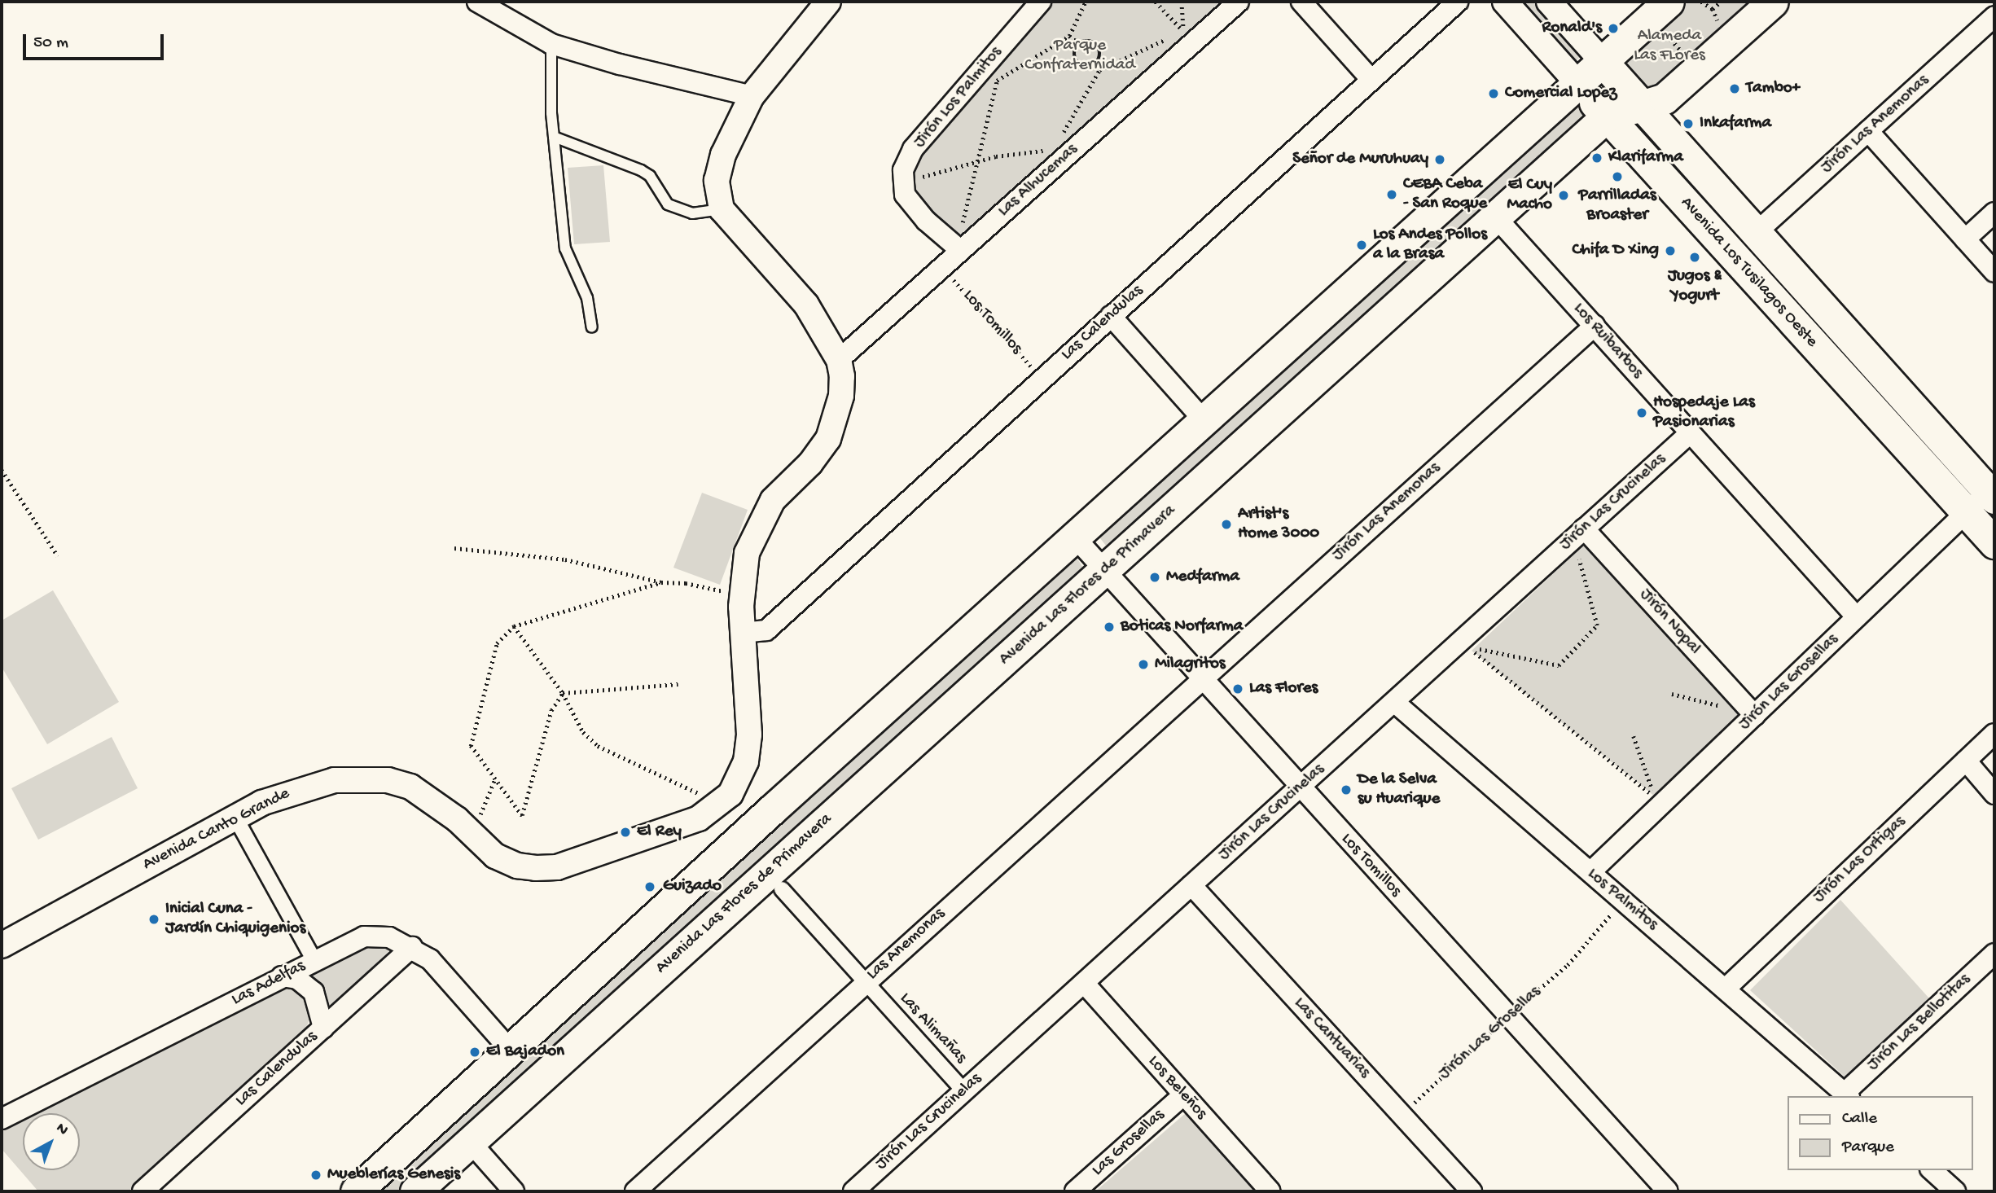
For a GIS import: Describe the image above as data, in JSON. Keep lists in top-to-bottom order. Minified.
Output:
{"streets":{"main road":["Avenida Los Tusilagos Oeste","Avenida Las Flores de Primavera"],"street":["Jirón Los Palmitos","Jirón Las Anemonas","Las Alhucemas","Los Tomillos","Las Calendulas","Los Ruibarbos","Jirón Las Crucinelas","Jirón Nopal","Jirón Las Grosellas","Avenida Canto Grande","Jirón Las Ortigas","Los Palmitos","Las Anemonas","Las Adelfas","Jirón Las Bellotitas","Las Alimañas","Las Cantuarias","Los Beleños","Las Grosellas"]},"crossings":[["Jirón Los Palmitos","Las Alhucemas"],["Jirón Las Anemonas","Avenida Los Tusilagos Oeste"],["Jirón Las Anemonas","Los Tomillos"],["Jirón Las Anemonas","Los Ruibarbos"],["Jirón Las Anemonas","Las Anemonas"],["Las Alhucemas","Los Tomillos"],["Las Alhucemas","Avenida Canto Grande"],["Avenida Los Tusilagos Oeste","Avenida Las Flores de Primavera"],["Avenida Los Tusilagos Oeste","Jirón Las Grosellas"],["Los Tomillos","Las Calendulas"],["Los Tomillos","Jirón Las Crucinelas"],["Los Tomillos","Avenida Las Flores de Primavera"],["Los Tomillos","Jirón Las Grosellas"],["Las Calendulas","Avenida Canto Grande"],["Las Calendulas","Las Adelfas"],["Los Ruibarbos","Jirón Las Crucinelas"],["Los Ruibarbos","Avenida Las Flores de Primavera"],["Los Ruibarbos","Jirón Las Grosellas"],["Jirón Las Crucinelas","Jirón Nopal"],["Jirón Las Crucinelas","Los Palmitos"],["Jirón Las Crucinelas","Las Alimañas"],["Jirón Las Crucinelas","Las Cantuarias"],["Jirón Las Crucinelas","Los Beleños"],["Jirón Nopal","Jirón Las Grosellas"],["Jirón Las Grosellas","Los Palmitos"],["Jirón Las Grosellas","Las Cantuarias"],["Jirón Las Ortigas","Los Palmitos"],["Los Palmitos","Jirón Las Bellotitas"],["Las Anemonas","Las Alimañas"],["Los Beleños","Las Grosellas"]],"parks":["Alameda Las FLores","Parque Confraternidad"],"places":["Ronald's","Tambo+","Comercial Lopez","Inkafarma","Klarifarma","Señor de Muruhuay","Parrilladas Broaster","CEBA Ceba - San Roque","El Cuy Macho","Los Andes Pollos a la Brasa","Chifa D Xing","Jugos & Yogurt","Hospedaje Las Pasionarias","Artist's Home 3000","Medfarma","Boticas Norfarma","Milagritos","Las Flores","De la Selva su Huarique","El Rey","Guizado","Inicial Cuna - Jardín Chiquigenios","El Bajadon","Mueblerías Genesis"],"legend":["Calle","Parque"],"scale_bar":"50 m","north":"top right"}
